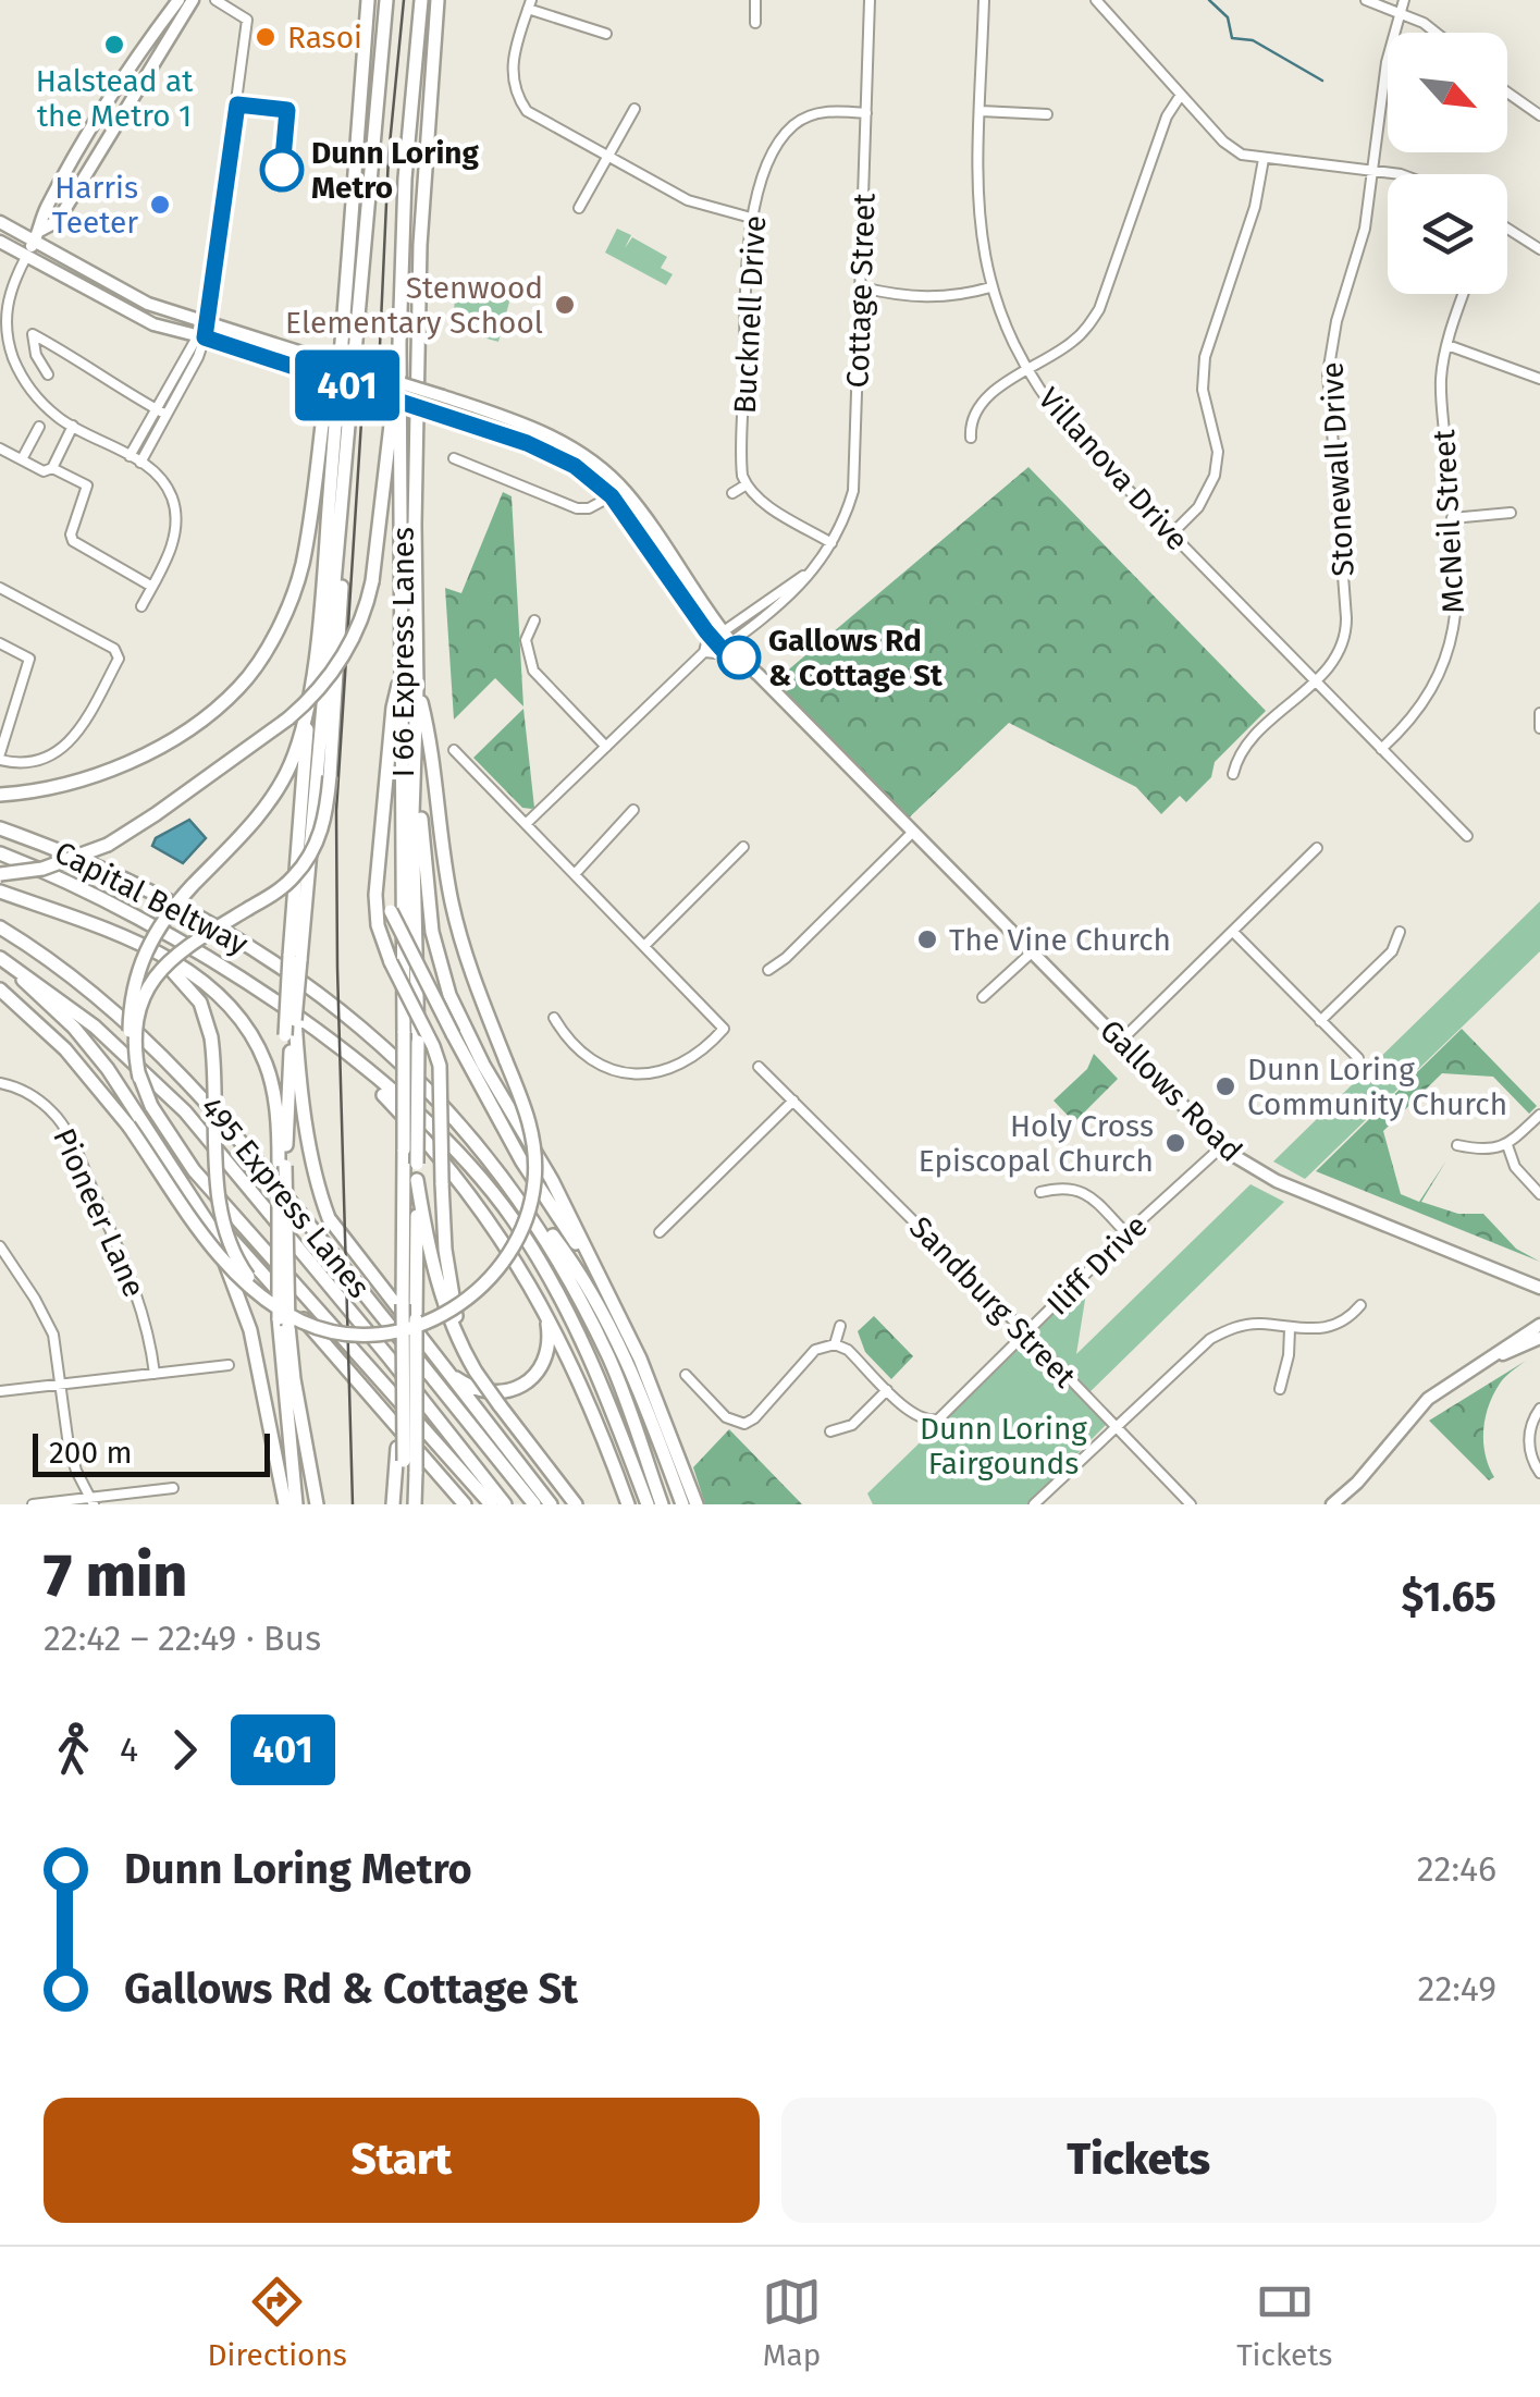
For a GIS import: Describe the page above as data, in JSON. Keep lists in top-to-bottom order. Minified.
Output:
{"streets":{"highway":["I 66 Express Lanes","Capital Beltway","495 Express Lanes"],"main road":["Gallows Road"],"street":["Cottage Street","Bucknell Drive","Villanova Drive","Stonewall Drive","McNeil Street","Pioneer Lane","Iliff Drive","Sandburg Street"]},"crossings":[["Cottage Street","Bucknell Drive"],["Cottage Street","Gallows Road"],["Villanova Drive","Stonewall Drive"],["Villanova Drive","McNeil Street"],["Gallows Road","Iliff Drive"],["Iliff Drive","Sandburg Street"]],"parks":["Dunn Loring Fairgounds"],"places":["Rasoi","Halstead at the Metro 1","Dunn Loring Metro","Harris Teeter","Stenwood Elementary School","Gallows Rd & Cottage St","The Vine Church","Dunn Loring Community Church","Holy Cross Episcopal Church"],"lines":["bus line 401"],"scale_bar":"200 m","north":"bottom right","page":{"on_map":"401","scale":"200 m","heading":["7 min","22:42 – 22:49 · Bus","$1.65"],"legs":["4","401"],"list":[{"name":"Dunn Loring Metro","value":"22:46"},{"name":"Gallows Rd & Cottage St","value":"22:49"}],"buttons":["Start","Tickets"],"tabs":["Directions","Map","Tickets"]}}
